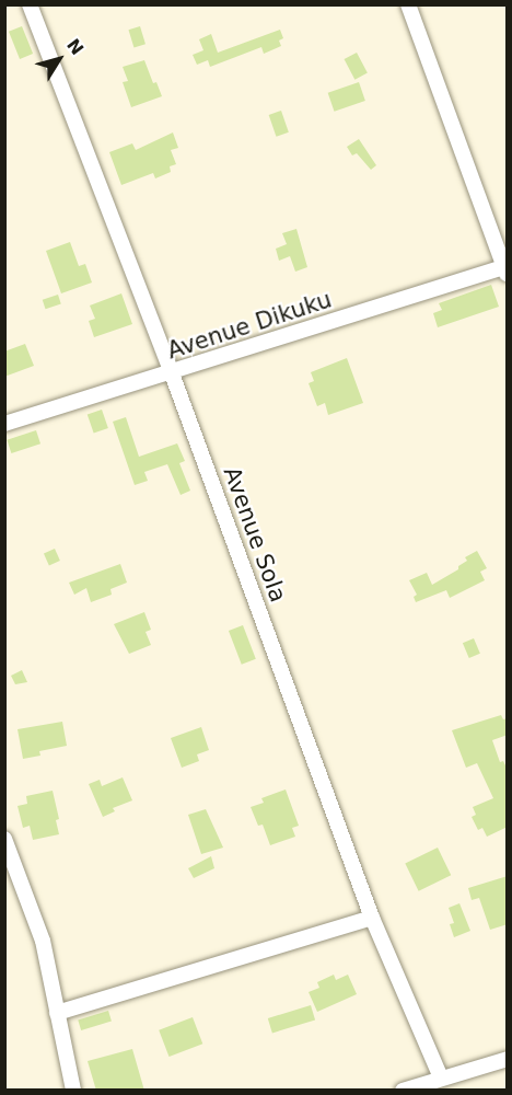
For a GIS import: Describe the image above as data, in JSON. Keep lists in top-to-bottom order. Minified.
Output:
{"streets":{"street":["Avenue Dikuku","Avenue Sola"]},"crossings":[["Avenue Dikuku","Avenue Sola"]],"north":"top right"}
